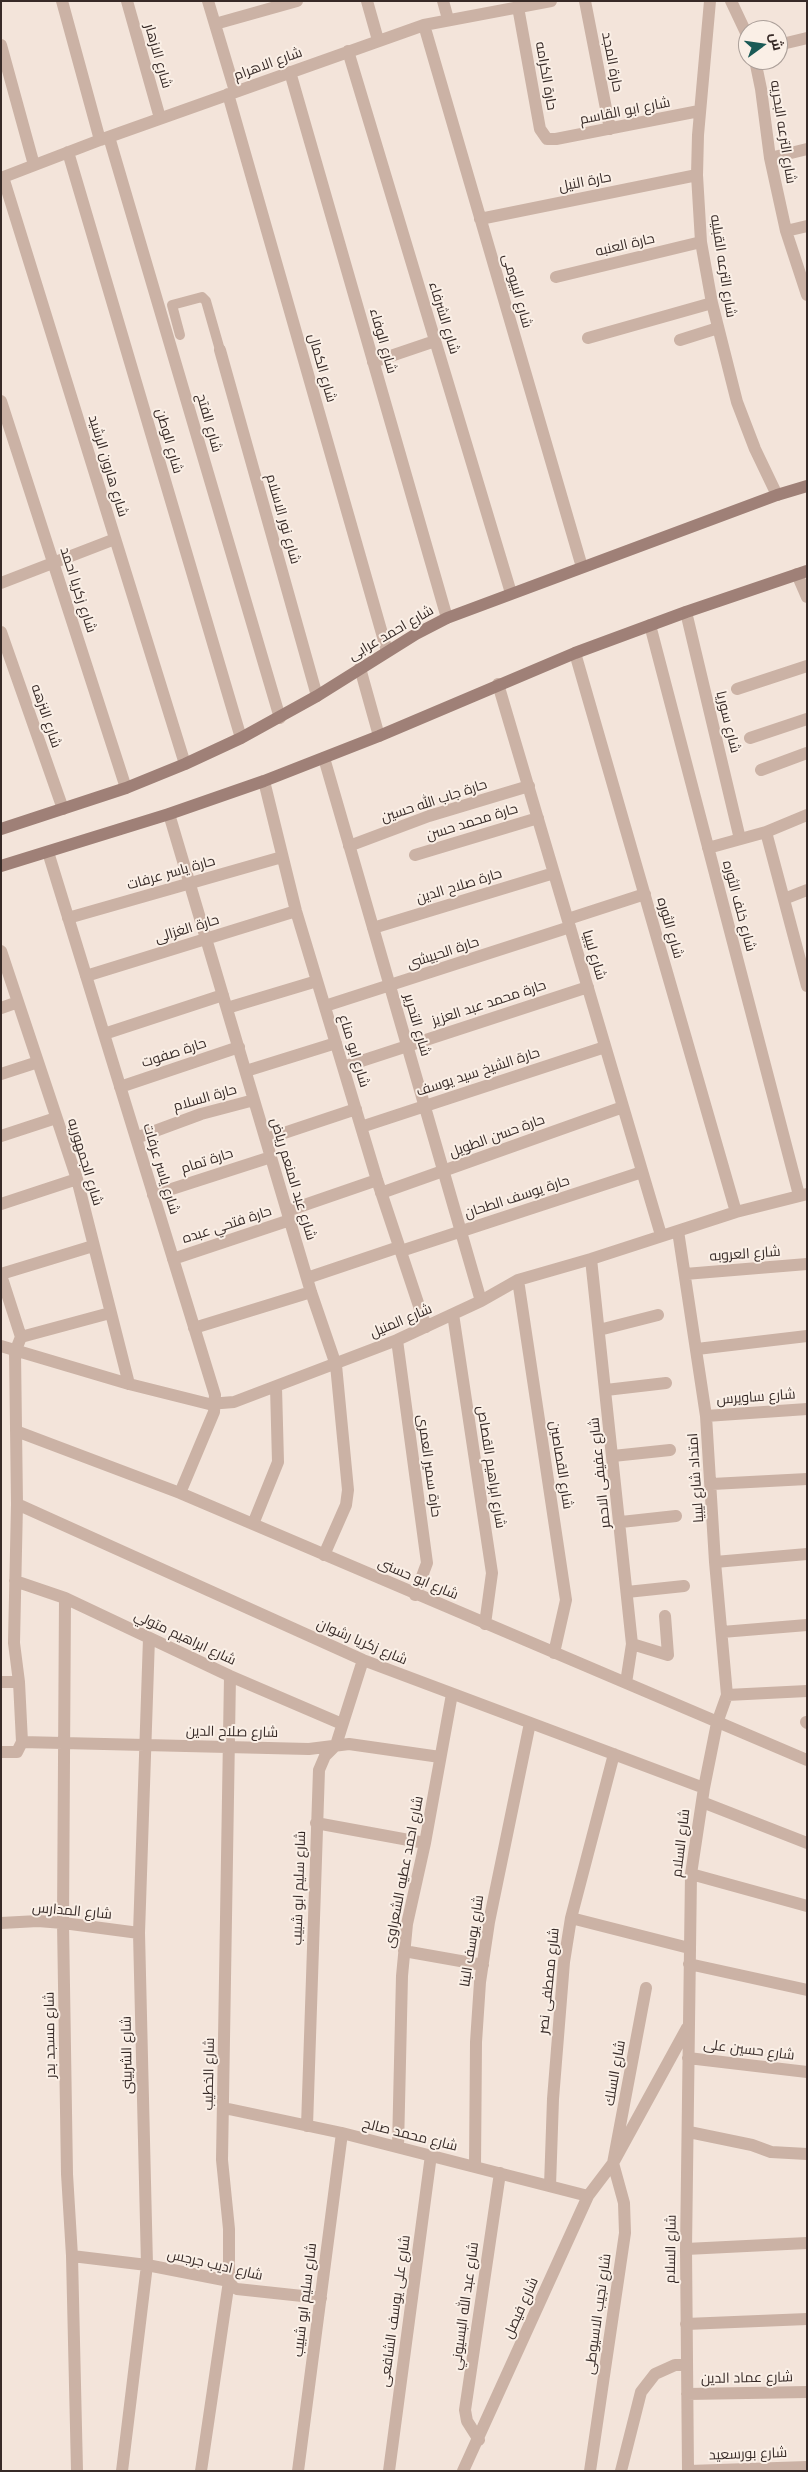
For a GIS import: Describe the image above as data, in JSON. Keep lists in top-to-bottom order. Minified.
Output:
{"streets":{"street":["شارع الازهار","حارة المجد","شارع الاهرام","حارة الكرامه","شارع ابو القاسم","شارع الترعه البحريه","حارة النيل","حارة العنبه","شارع الترعه القبليه","شارع البيومى","شارع الشرفاء","شارع الوفاء","شارع الكمال","شارع الفتح","شارع الوطن","شارع هارون الرشيد","شارع نور الاسلام","شارع زكريا احمد","شارع احمد عرابى","شارع النزهه","شارع سوريا","حارة جاب الله حسين","حارة محمد حسن","حارة ياسر عرفات","حارة صلاح الدين","شارع خلف الثوره","شارع الثوره","حارة الغزالى","حارة الحبيشى","شارع ليبيا","حارة محمد عبد العزيز","شارع التحرير","شارع ابو مناع","حارة صفوت","حارة الشيخ سيد يوسف","حارة السلام","حارة حسن الطويل","حارة تمام","شارع الجمهوريه","شارع ياسر عرفات","شارع عبد المنعم رياض","حارة يوسف الطحان","حارة فتحي عبده","شارع العروبه","شارع المنيل","شارع ساويرس","شارع القصاصين","حارة سمير العمرى","شارع ابراهيم القصاص","شارع عفيفى الاحمر","امتداد شارع ليبيا","شارع ابو حسنى","شارع ابراهيم متولي","شارع زكريا رشوان","شارع صلاح الدين","شارع السلام","شارع احمد عطيه الشعراوى","شارع سليم ابو شبيب","شارع المدارس","شارع يوسف البنا","شارع مصطفى نصر","شارع مسجد بدر","شارع حسين على","شارع الشربينى","شارع السلك","شارع الخطيب","شارع محمد صالح","شارع اديب جرجس","شارع عبد الله البسيوني","شارع فيصل","شارع على يوسف الشافعى","شارع نجيب الاسيوطى","شارع عماد الدين","شارع بورسعيد"]},"crossings":[["شارع الازهار","شارع الاهرام"],["حارة المجد","شارع ابو القاسم"],["شارع الاهرام","حارة الكرامه"],["شارع الاهرام","شارع البيومى"],["شارع الاهرام","شارع الشرفاء"],["شارع الاهرام","شارع الوفاء"],["شارع الاهرام","شارع الكمال"],["شارع الاهرام","شارع الفتح"],["شارع الاهرام","شارع الوطن"],["شارع الاهرام","شارع هارون الرشيد"],["حارة الكرامه","شارع ابو القاسم"],["شارع ابو القاسم","شارع الترعه القبليه"],["حارة النيل","شارع الترعه القبليه"],["حارة النيل","شارع البيومى"],["حارة العنبه","شارع الترعه القبليه"],["شارع الترعه القبليه","شارع احمد عرابى"],["شارع البيومى","شارع احمد عرابى"],["شارع الشرفاء","شارع احمد عرابى"],["شارع الوفاء","شارع احمد عرابى"],["شارع الكمال","شارع احمد عرابى"],["شارع الفتح","شارع احمد عرابى"],["شارع الوطن","شارع احمد عرابى"],["شارع هارون الرشيد","شارع احمد عرابى"],["شارع نور الاسلام","شارع احمد عرابى"],["شارع زكريا احمد","شارع احمد عرابى"],["شارع احمد عرابى","شارع النزهه"],["حارة جاب الله حسين","شارع ليبيا"],["حارة جاب الله حسين","شارع التحرير"],["حارة محمد حسن","شارع ليبيا"],["حارة ياسر عرفات","شارع ابو مناع"],["حارة ياسر عرفات","شارع ياسر عرفات"],["حارة ياسر عرفات","شارع عبد المنعم رياض"],["حارة صلاح الدين","شارع ليبيا"],["حارة صلاح الدين","شارع التحرير"],["شارع خلف الثوره","شارع المنيل"],["شارع الثوره","حارة الحبيشى"],["شارع الثوره","شارع المنيل"],["حارة الغزالى","شارع ابو مناع"],["حارة الغزالى","شارع ياسر عرفات"],["حارة الغزالى","شارع عبد المنعم رياض"],["حارة الحبيشى","شارع ليبيا"],["حارة الحبيشى","شارع التحرير"],["حارة الحبيشى","شارع ابو مناع"],["شارع ليبيا","حارة محمد عبد العزيز"],["شارع ليبيا","حارة الشيخ سيد يوسف"],["شارع ليبيا","حارة حسن الطويل"],["شارع ليبيا","حارة يوسف الطحان"],["شارع ليبيا","شارع المنيل"],["حارة محمد عبد العزيز","شارع التحرير"],["حارة محمد عبد العزيز","شارع ابو مناع"],["شارع التحرير","حارة الشيخ سيد يوسف"],["شارع التحرير","حارة حسن الطويل"],["شارع التحرير","حارة يوسف الطحان"],["شارع التحرير","شارع المنيل"],["شارع ابو مناع","حارة الشيخ سيد يوسف"],["شارع ابو مناع","حارة حسن الطويل"],["شارع ابو مناع","حارة يوسف الطحان"],["شارع ابو مناع","حارة فتحي عبده"],["شارع ابو مناع","شارع المنيل"],["حارة صفوت","شارع ياسر عرفات"],["حارة صفوت","شارع عبد المنعم رياض"],["حارة السلام","شارع ياسر عرفات"],["حارة السلام","شارع عبد المنعم رياض"],["حارة تمام","شارع ياسر عرفات"],["حارة تمام","شارع عبد المنعم رياض"],["شارع الجمهوريه","شارع المنيل"],["شارع ياسر عرفات","حارة فتحي عبده"],["شارع ياسر عرفات","شارع المنيل"],["شارع عبد المنعم رياض","حارة يوسف الطحان"],["شارع عبد المنعم رياض","حارة فتحي عبده"],["شارع عبد المنعم رياض","شارع المنيل"],["شارع عبد المنعم رياض","شارع ابو حسنى"],["شارع العروبه","امتداد شارع ليبيا"],["شارع المنيل","شارع القصاصين"],["شارع المنيل","حارة سمير العمرى"],["شارع المنيل","شارع ابراهيم القصاص"],["شارع المنيل","شارع عفيفى الاحمر"],["شارع المنيل","امتداد شارع ليبيا"],["شارع ساويرس","امتداد شارع ليبيا"],["شارع القصاصين","شارع ابو حسنى"],["حارة سمير العمرى","شارع ابو حسنى"],["شارع ابراهيم القصاص","شارع ابو حسنى"],["شارع عفيفى الاحمر","شارع ابو حسنى"],["امتداد شارع ليبيا","شارع ابو حسنى"],["امتداد شارع ليبيا","شارع السلام"],["شارع ابو حسنى","شارع السلام"],["شارع ابراهيم متولي","شارع سليم ابو شبيب"],["شارع ابراهيم متولي","شارع مسجد بدر"],["شارع ابراهيم متولي","شارع الشربينى"],["شارع ابراهيم متولي","شارع الخطيب"],["شارع زكريا رشوان","شارع السلام"],["شارع زكريا رشوان","شارع احمد عطيه الشعراوى"],["شارع زكريا رشوان","شارع سليم ابو شبيب"],["شارع زكريا رشوان","شارع يوسف البنا"],["شارع زكريا رشوان","شارع مصطفى نصر"],["شارع صلاح الدين","شارع احمد عطيه الشعراوى"],["شارع صلاح الدين","شارع سليم ابو شبيب"],["شارع صلاح الدين","شارع مسجد بدر"],["شارع صلاح الدين","شارع الشربينى"],["شارع صلاح الدين","شارع الخطيب"],["شارع السلام","شارع حسين على"],["شارع السلام","شارع السلك"],["شارع السلام","شارع فيصل"],["شارع السلام","شارع نجيب الاسيوطى"],["شارع السلام","شارع عماد الدين"],["شارع السلام","شارع بورسعيد"],["شارع احمد عطيه الشعراوى","شارع محمد صالح"],["شارع سليم ابو شبيب","شارع محمد صالح"],["شارع سليم ابو شبيب","شارع اديب جرجس"],["شارع المدارس","شارع مسجد بدر"],["شارع المدارس","شارع الشربينى"],["شارع يوسف البنا","شارع محمد صالح"],["شارع مصطفى نصر","شارع محمد صالح"],["شارع مسجد بدر","شارع اديب جرجس"],["شارع الشربينى","شارع اديب جرجس"],["شارع السلك","شارع فيصل"],["شارع السلك","شارع نجيب الاسيوطى"],["شارع الخطيب","شارع محمد صالح"],["شارع الخطيب","شارع اديب جرجس"],["شارع محمد صالح","شارع عبد الله البسيوني"],["شارع محمد صالح","شارع فيصل"],["شارع محمد صالح","شارع على يوسف الشافعى"],["شارع عبد الله البسيوني","شارع فيصل"],["شارع فيصل","شارع نجيب الاسيوطى"]],"north":"right"}
